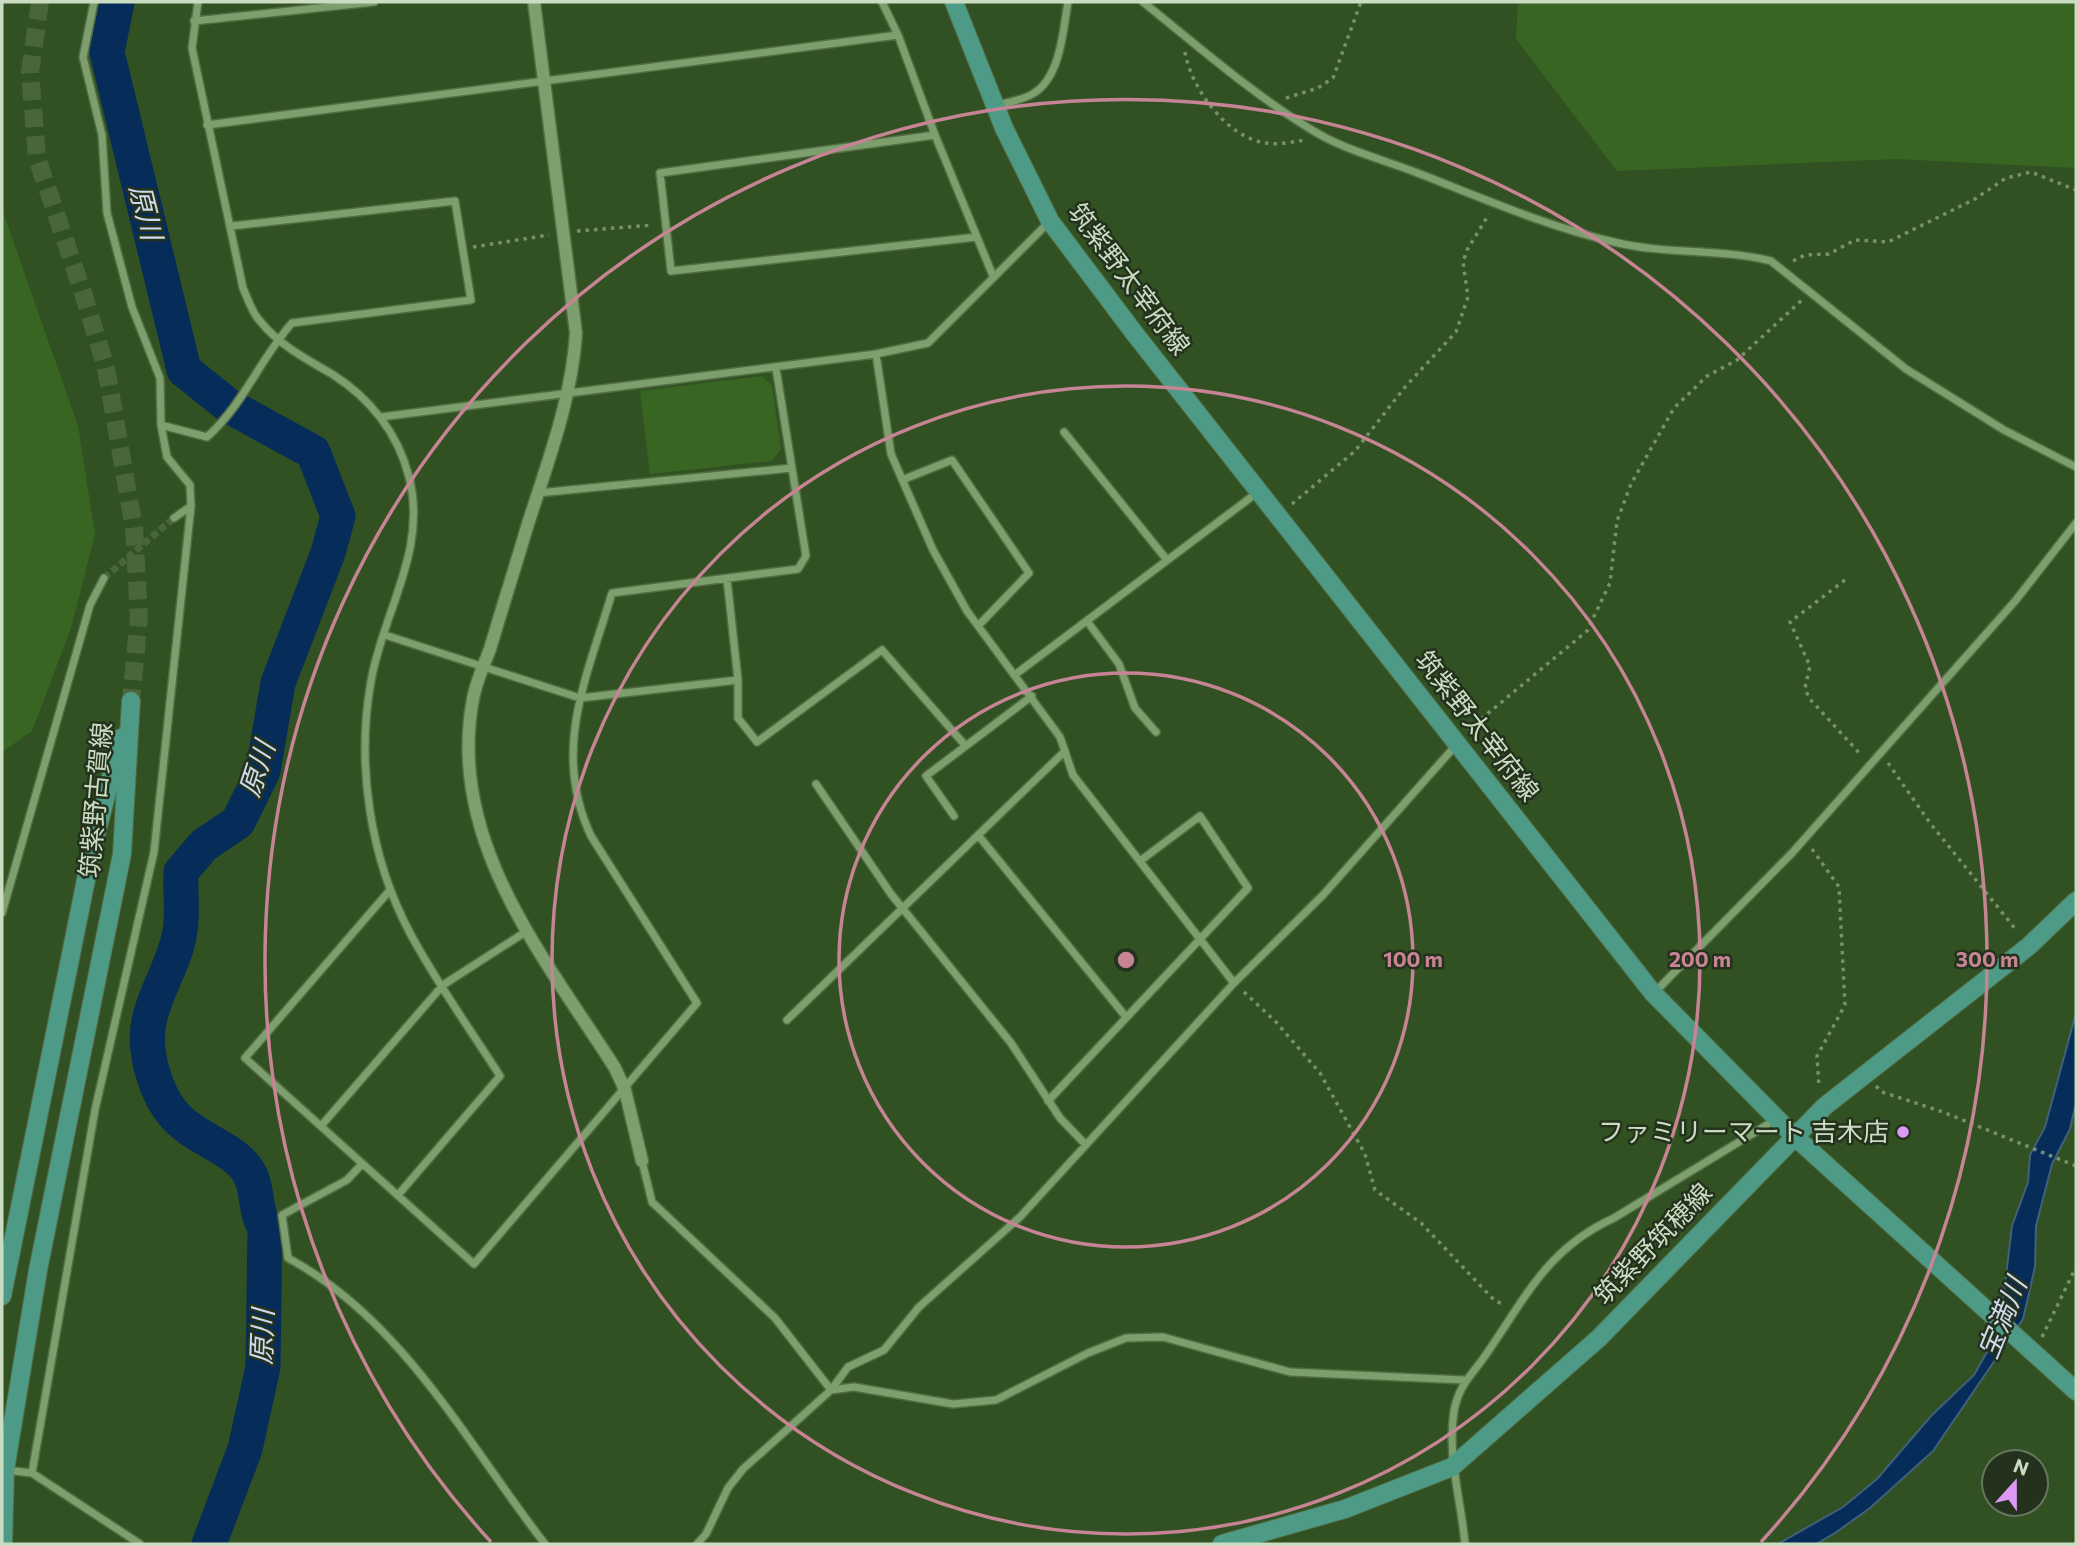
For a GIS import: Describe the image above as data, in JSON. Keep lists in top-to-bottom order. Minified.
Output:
{"streets":{"main road":["筑紫野太宰府線","筑紫野古賀線","筑紫野筑穂線"]},"crossings":[["筑紫野太宰府線","筑紫野筑穂線"]],"water":["原川","宝満川"],"places":["ファミリーマート 吉木店"],"north":"top","rings":["100 m","200 m","300 m"]}
